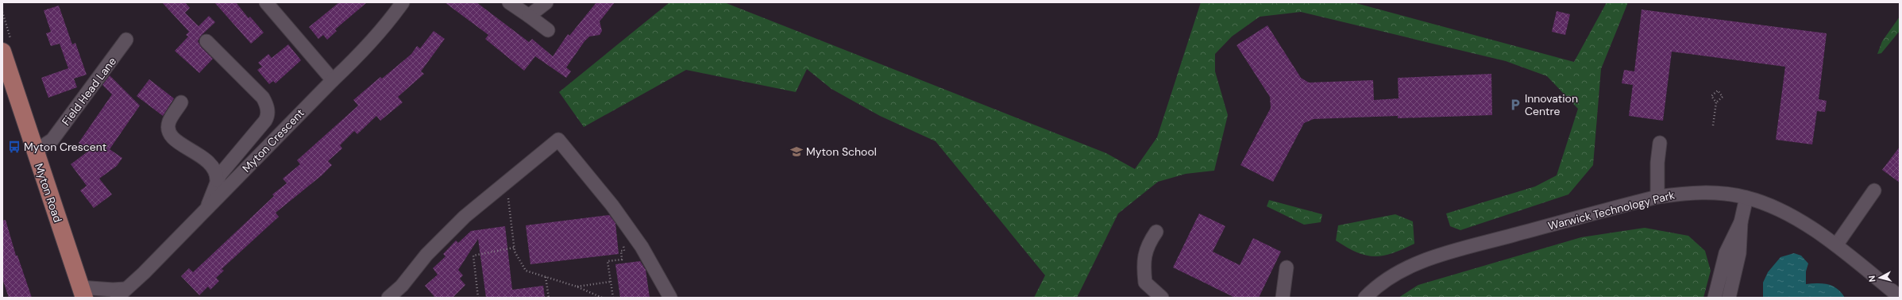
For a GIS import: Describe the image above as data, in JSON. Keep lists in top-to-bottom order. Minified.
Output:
{"streets":{"main road":["Myton Road"],"street":["Field Head Lane","Myton Crescent","Warwick Technology Park"]},"crossings":[["Field Head Lane","Myton Road"],["Myton Crescent","Myton Road"]],"places":{"parking":["Innovation Centre"],"bus stop":["Myton Crescent"],"school or university":["Myton School"]},"north":"left"}
